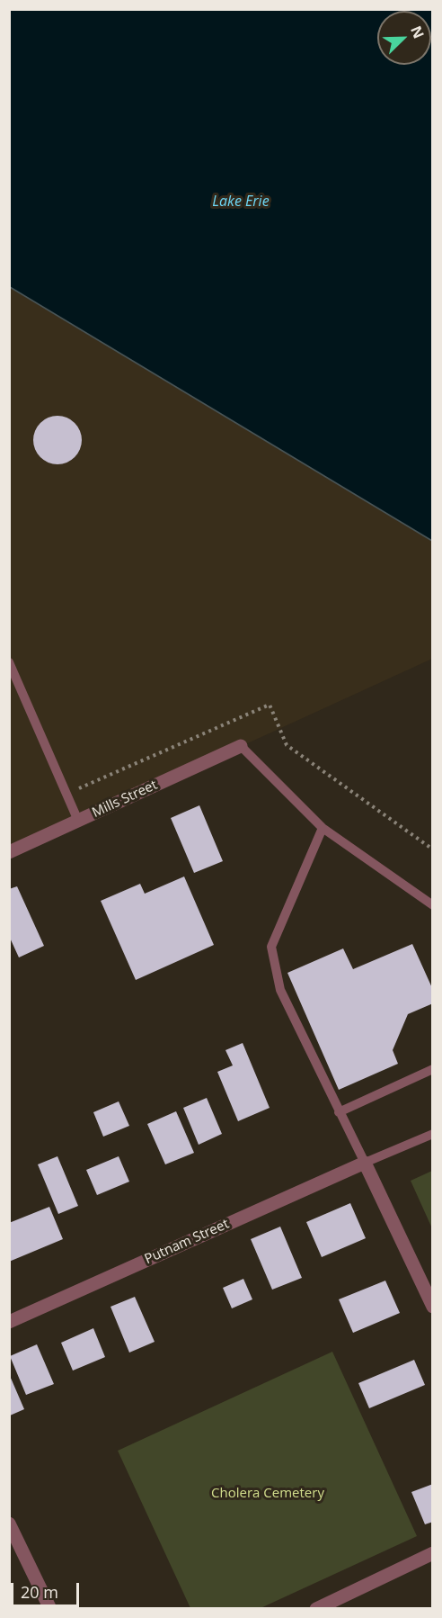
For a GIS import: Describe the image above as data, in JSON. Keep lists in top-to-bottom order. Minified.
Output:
{"streets":{"street":["Mills Street","Putnam Street"]},"water":["Lake Erie"],"parks":["Cholera Cemetery"],"scale_bar":"20 m","north":"top right"}
